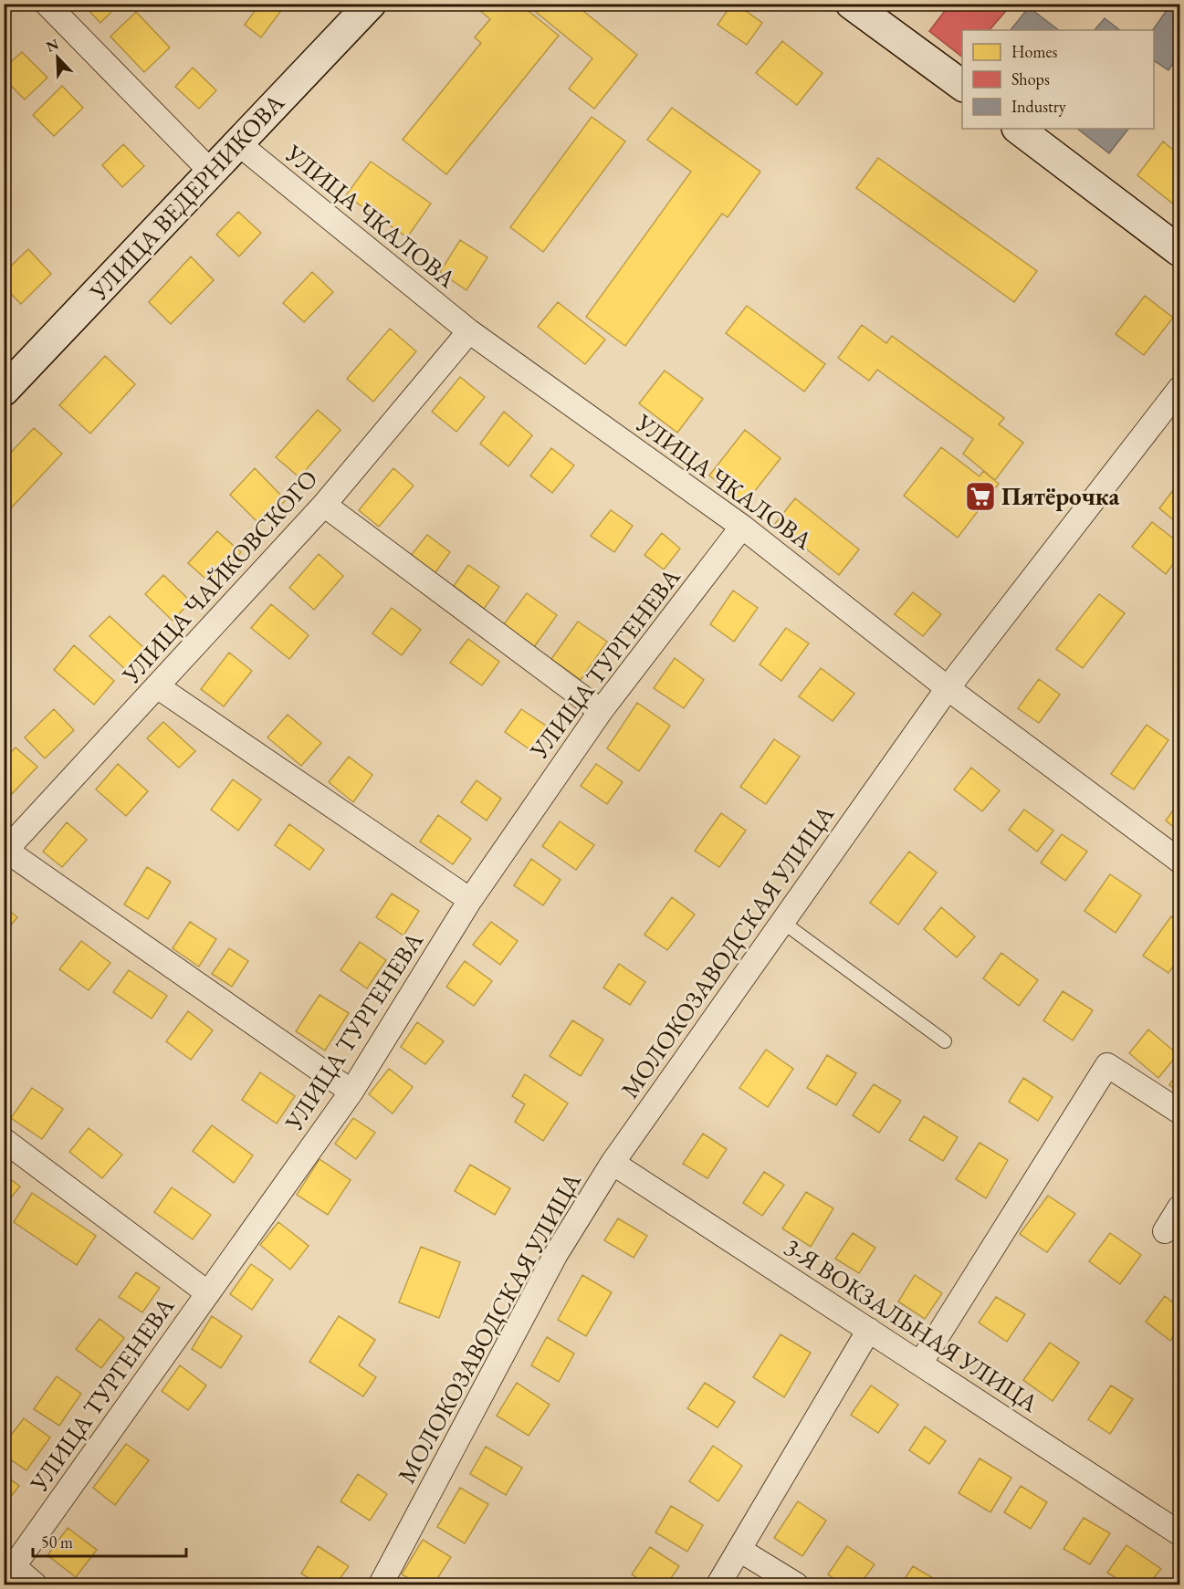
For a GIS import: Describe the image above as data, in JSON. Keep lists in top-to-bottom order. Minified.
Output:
{"streets":{"street":["УЛИЦА ВЕДЕРНИКОВА","УЛИЦА ЧКАЛОВА","УЛИЦА ЧАЙКОВСКОГО","УЛИЦА ТУРГЕНЕВА","МОЛОКОЗАВОДСКАЯ УЛИЦА","3-Я ВОКЗАЛЬНАЯ УЛИЦА"]},"crossings":[["УЛИЦА ВЕДЕРНИКОВА","УЛИЦА ЧКАЛОВА"],["УЛИЦА ЧКАЛОВА","УЛИЦА ЧАЙКОВСКОГО"],["УЛИЦА ЧКАЛОВА","УЛИЦА ТУРГЕНЕВА"],["УЛИЦА ЧКАЛОВА","МОЛОКОЗАВОДСКАЯ УЛИЦА"],["МОЛОКОЗАВОДСКАЯ УЛИЦА","3-Я ВОКЗАЛЬНАЯ УЛИЦА"]],"places":{"supermarket":["Пятёрочка"]},"legend":["Homes","Shops","Industry"],"scale_bar":"50 m","north":"top left"}
